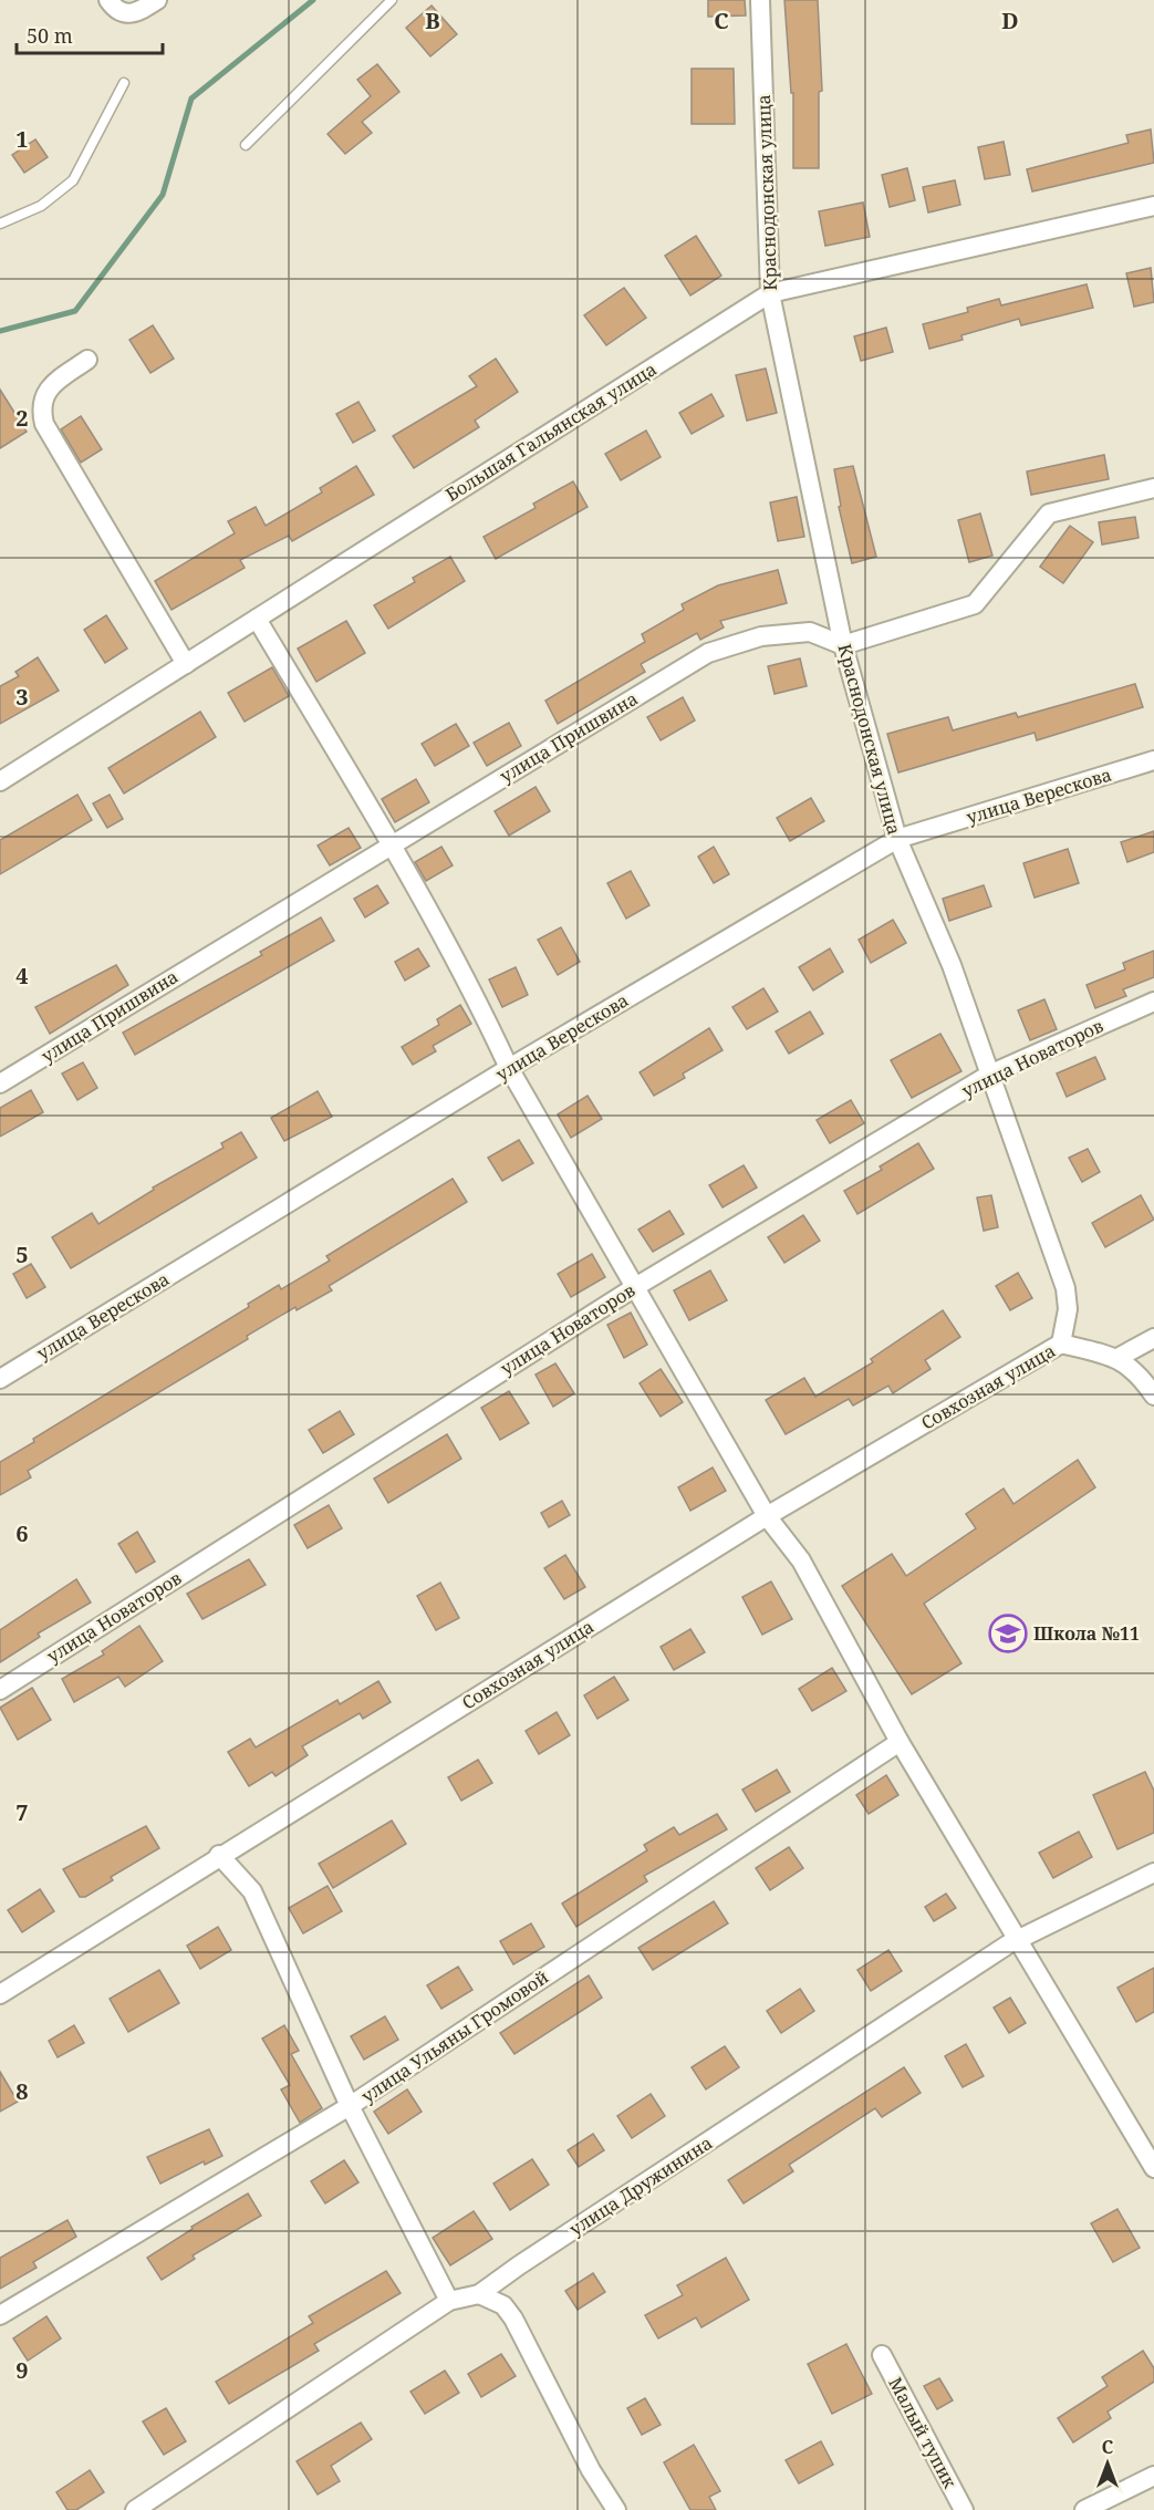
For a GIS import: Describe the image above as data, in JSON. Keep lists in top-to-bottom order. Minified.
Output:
{"streets":{"street":["Краснодонская улица","Большая Гальянская улица","улица Пришвина","улица Верескова","улица Новаторов","Совхозная улица","улица Ульяны Громовой","улица Дружинина","Малый тупик"]},"crossings":[["Краснодонская улица","Большая Гальянская улица"],["Краснодонская улица","улица Пришвина"],["Краснодонская улица","улица Верескова"],["Краснодонская улица","улица Новаторов"],["Краснодонская улица","Совхозная улица"]],"places":{"school or university":["Школа №11"]},"scale_bar":"50 m","north":"top","grid":{"columns":["B","C","D"],"rows":["1","2","3","4","5","6","7","8","9"]}}
